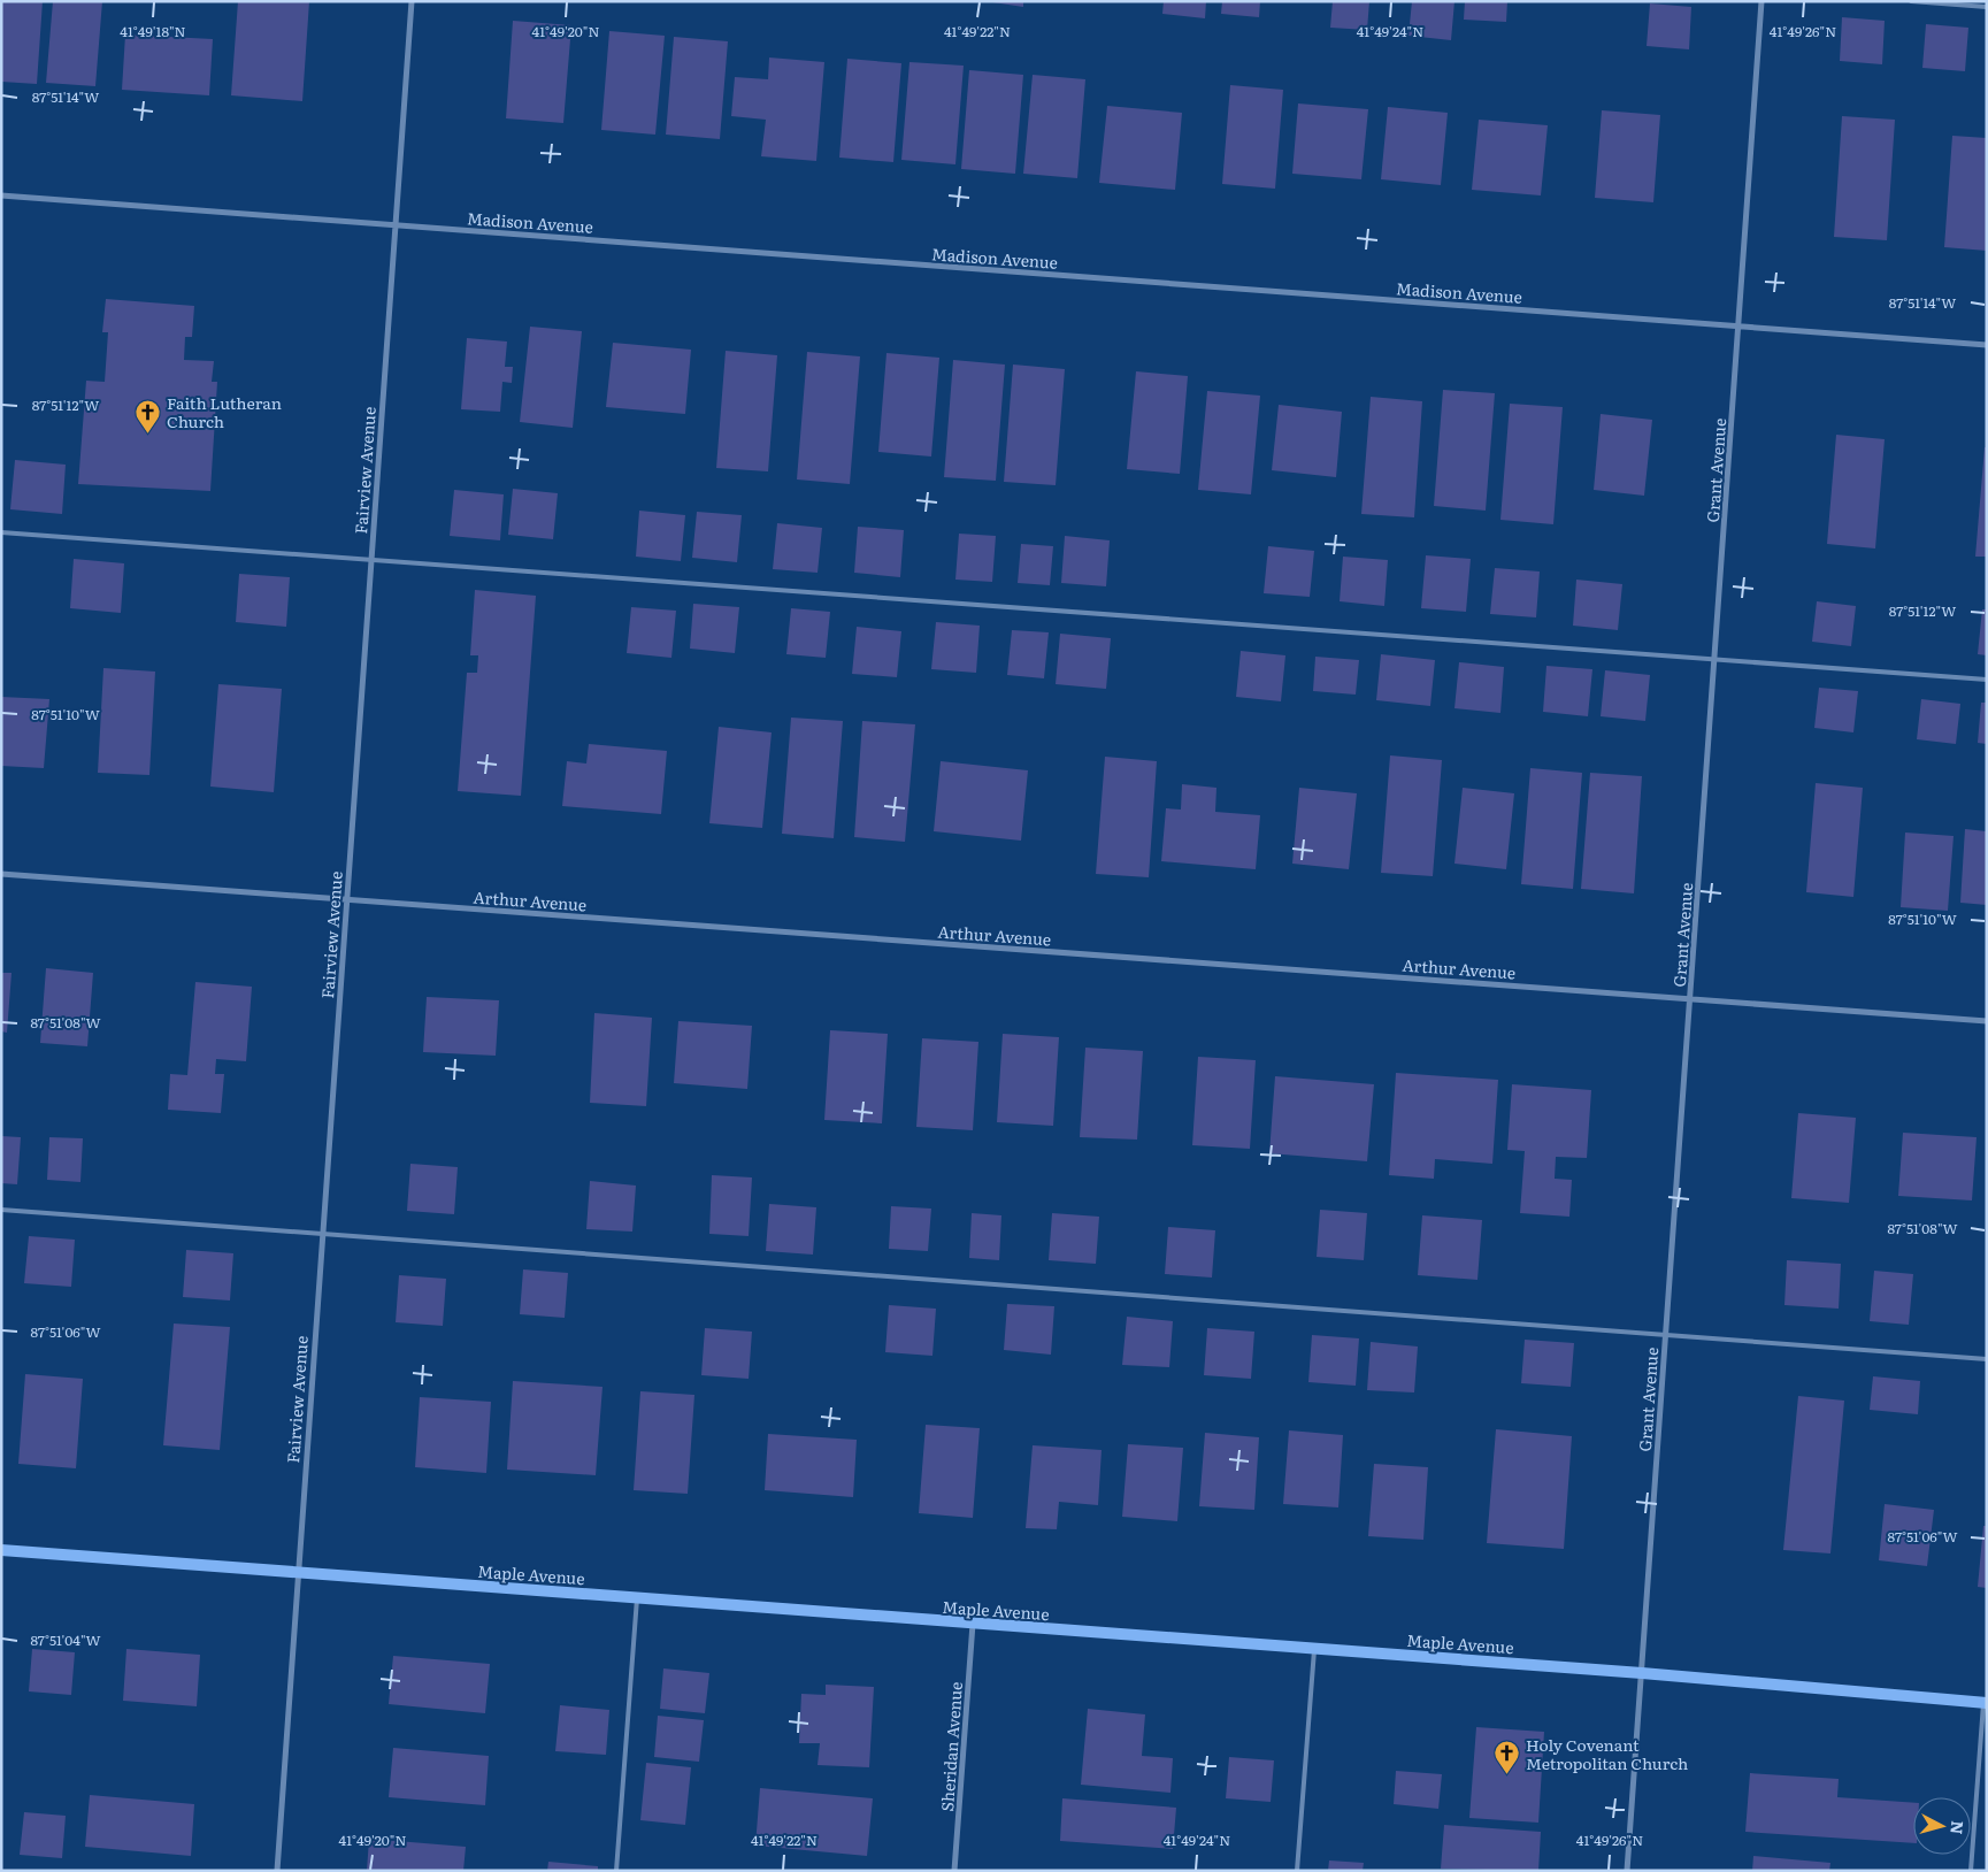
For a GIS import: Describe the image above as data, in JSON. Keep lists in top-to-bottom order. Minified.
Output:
{"streets":{"street":["Madison Avenue","Fairview Avenue","Grant Avenue","Arthur Avenue","Maple Avenue","Sheridan Avenue"]},"crossings":[["Madison Avenue","Fairview Avenue"],["Madison Avenue","Grant Avenue"],["Fairview Avenue","Arthur Avenue"],["Fairview Avenue","Maple Avenue"],["Grant Avenue","Arthur Avenue"],["Grant Avenue","Maple Avenue"],["Maple Avenue","Sheridan Avenue"]],"places":{"church":["Faith Lutheran Church","Holy Covenant Metropolitan Church"]},"north":"right","coordinates":["41°49'18\"N","41°49'20\"N","41°49'22\"N","41°49'24\"N","41°49'26\"N","87°51'14\"W","87°51'12\"W","87°51'10\"W","87°51'08\"W","87°51'06\"W","87°51'04\"W"]}
